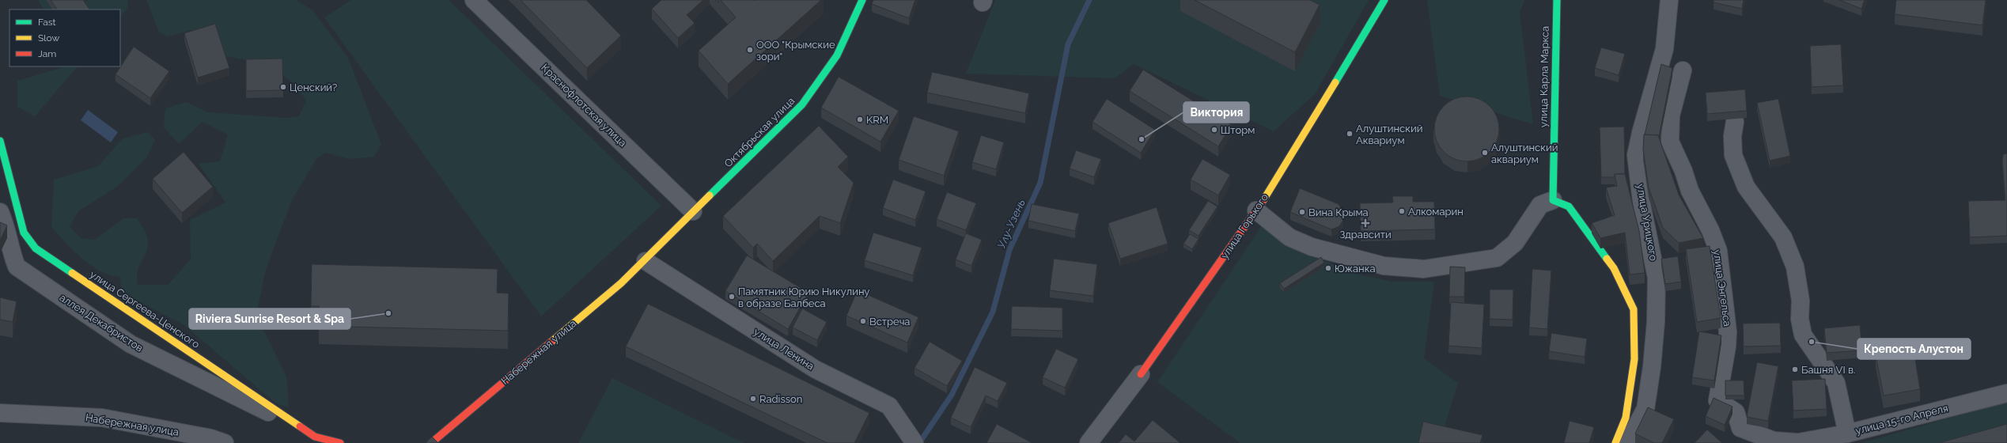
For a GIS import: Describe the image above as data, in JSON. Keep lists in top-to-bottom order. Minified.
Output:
{"streets":{"street":["улица Карла Маркса","Краснофлотская улица","Октябрьская улица","улица Урицкого","улица Горького","улица Энгельса","улица Сергеева-Ценского","аллея Декабристов","улица Ленина","Набережная улица","улица 15-го Апреля"]},"crossings":[["Краснофлотская улица","Октябрьская улица"],["Октябрьская улица","улица Ленина"],["Октябрьская улица","Набережная улица"],["улица Энгельса","улица 15-го Апреля"],["улица Сергеева-Ценского","аллея Декабристов"],["улица Ленина","Набережная улица"]],"water":["Улу-Узень"],"places":{"other":["ООО \"Крымские зори\"","Ценский?","KRM","Шторм","Алуштинский Аквариум","Виктория","Алуштинский аквариум","Алкомарин","Вина Крыма","Южанка","Памятник Юрию Никулину в образе Балбеса","Riviera Sunrise Resort & Spa","Встреча","Крепость Алустон","Башня VI в.","Radisson"],"health":["Здравсити"]},"legend":["Fast","Slow","Jam"]}
